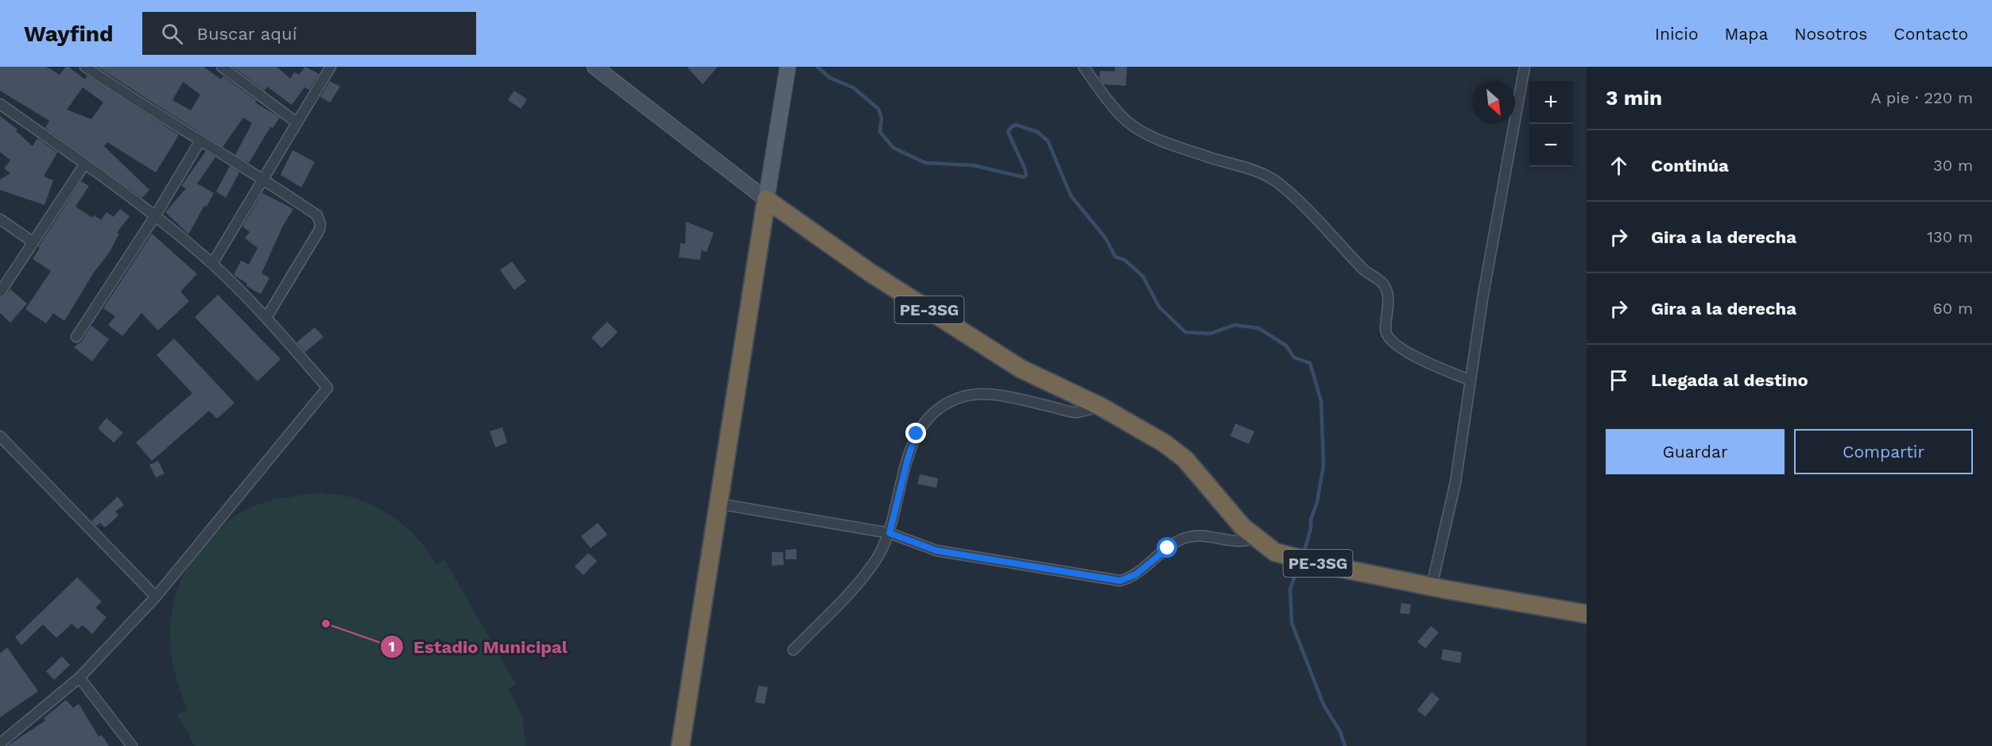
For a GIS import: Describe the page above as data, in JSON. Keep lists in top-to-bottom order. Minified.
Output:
{"streets":{"highway":["PE-3SG"]},"places":["Estadio Municipal"],"north":"bottom right","page":{"header":"Wayfind","search":"Buscar aquí","nav":["Inicio","Mapa","Nosotros","Contacto"],"heading":["3 min","A pie · 220 m"],"map_buttons":["+","−"],"list":[["Continúa","30 m"],["Gira a la derecha","130 m"],["Gira a la derecha","60 m"],"Llegada al destino"],"buttons":["Guardar","Compartir"]}}
